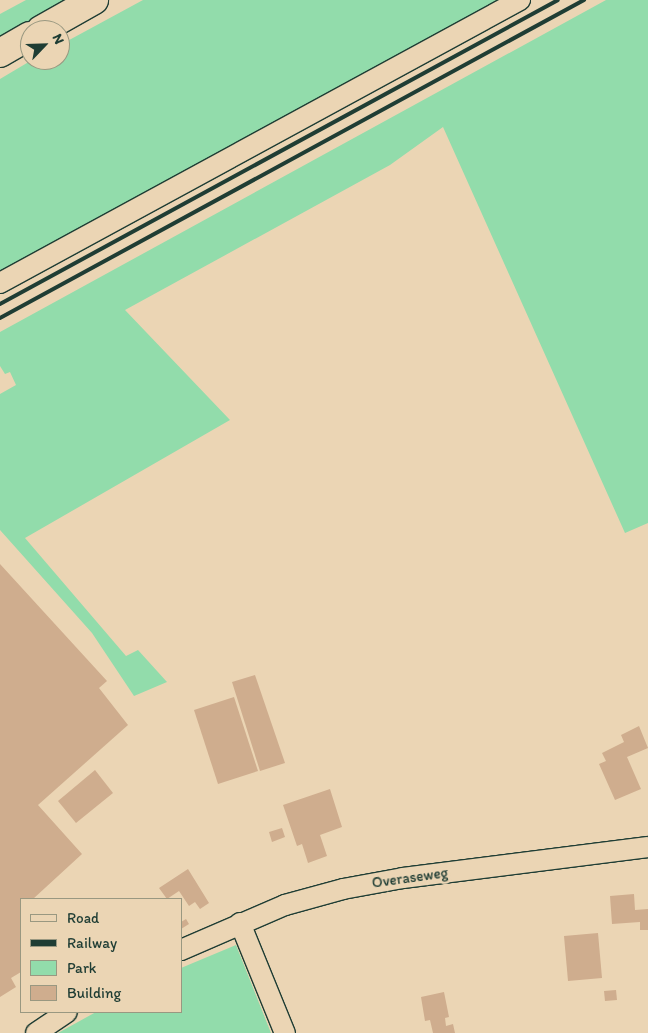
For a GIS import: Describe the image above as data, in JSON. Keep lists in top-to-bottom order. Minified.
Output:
{"streets":{"street":["Overaseweg"]},"legend":["Road","Railway","Park","Building"],"north":"top right"}
